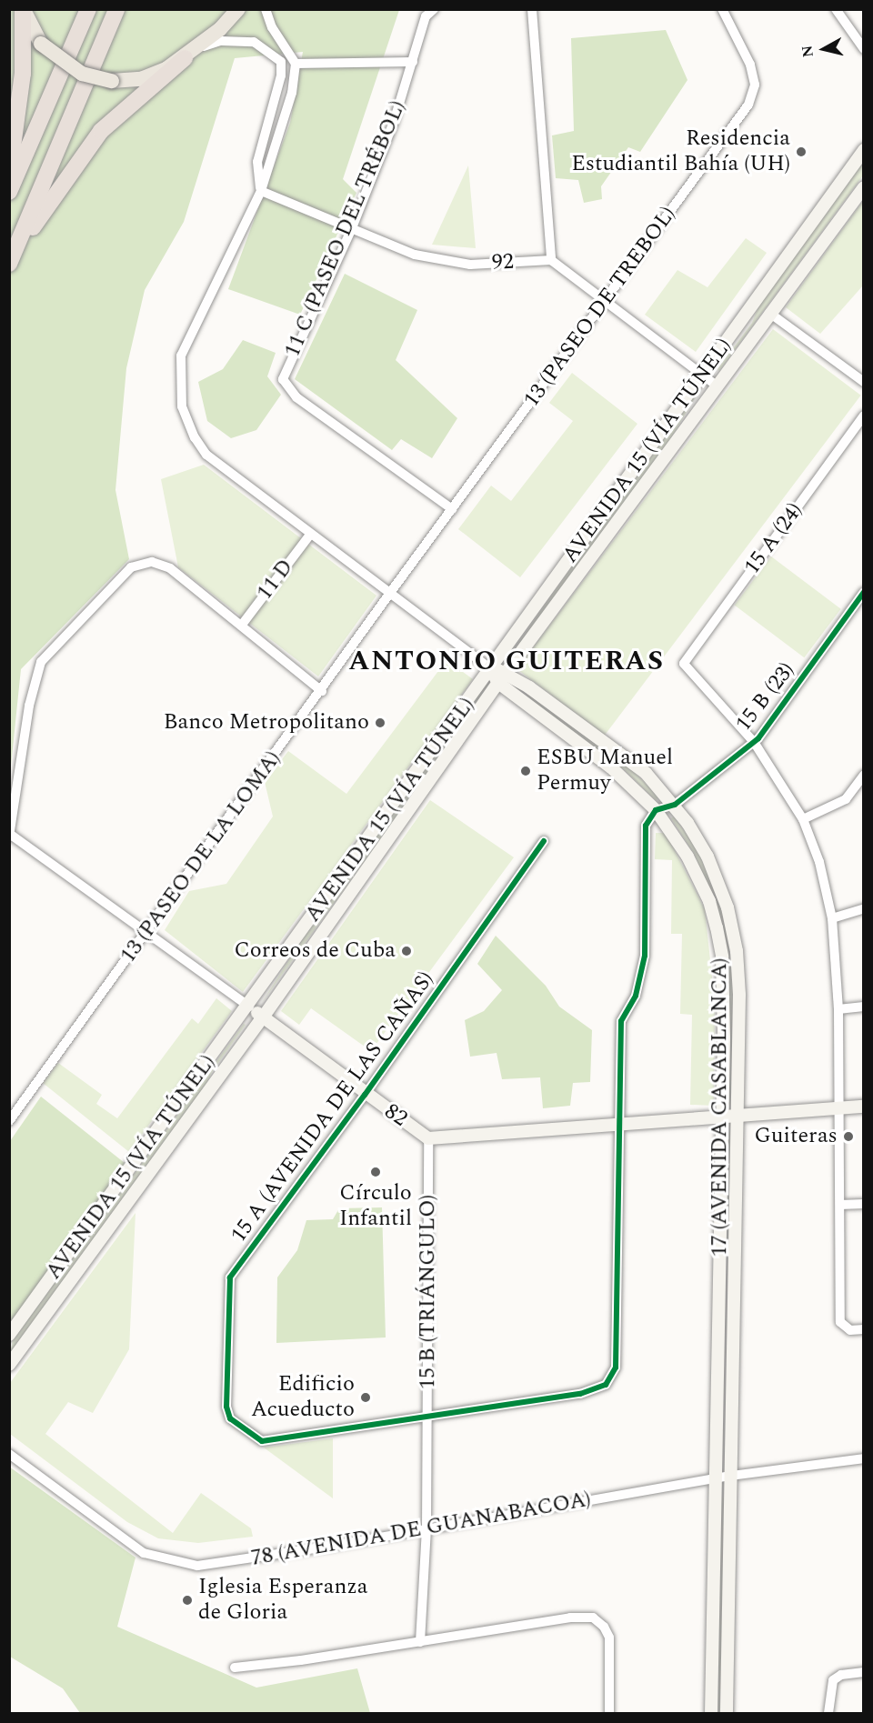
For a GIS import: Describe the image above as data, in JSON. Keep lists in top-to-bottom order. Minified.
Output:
{"streets":{"main road":["AVENIDA 15 (VÍA TÚNEL)","17 (AVENIDA CASABLANCA)","82"],"street":["11 C (PASEO DEL TRÉBOL)","92","13 (PASEO DE TREBOL)","15 A (24)","11 D","15 B (23)","13 (PASEO DE LA LOMA)","15 A (AVENIDA DE LAS CAÑAS)","15 B (TRIÁNGULO)","78 (AVENIDA DE GUANABACOA)"]},"crossings":[["11 C (PASEO DEL TRÉBOL)","92"],["11 C (PASEO DEL TRÉBOL)","13 (PASEO DE TREBOL)"],["13 (PASEO DE TREBOL)","13 (PASEO DE LA LOMA)"],["AVENIDA 15 (VÍA TÚNEL)","17 (AVENIDA CASABLANCA)"],["AVENIDA 15 (VÍA TÚNEL)","82"],["15 A (24)","15 B (23)"],["15 B (23)","17 (AVENIDA CASABLANCA)"],["13 (PASEO DE LA LOMA)","82"],["15 A (AVENIDA DE LAS CAÑAS)","82"],["15 A (AVENIDA DE LAS CAÑAS)","15 B (TRIÁNGULO)"],["17 (AVENIDA CASABLANCA)","82"],["17 (AVENIDA CASABLANCA)","78 (AVENIDA DE GUANABACOA)"],["82","15 B (TRIÁNGULO)"],["15 B (TRIÁNGULO)","78 (AVENIDA DE GUANABACOA)"]],"districts":["ANTONIO GUITERAS"],"places":["Residencia Estudiantil Bahía (UH)","Banco Metropolitano","ESBU Manuel Permuy","Correos de Cuba","Guiteras","Círculo Infantil","Edificio Acueducto","Iglesia Esperanza de Gloria"],"north":"left"}
